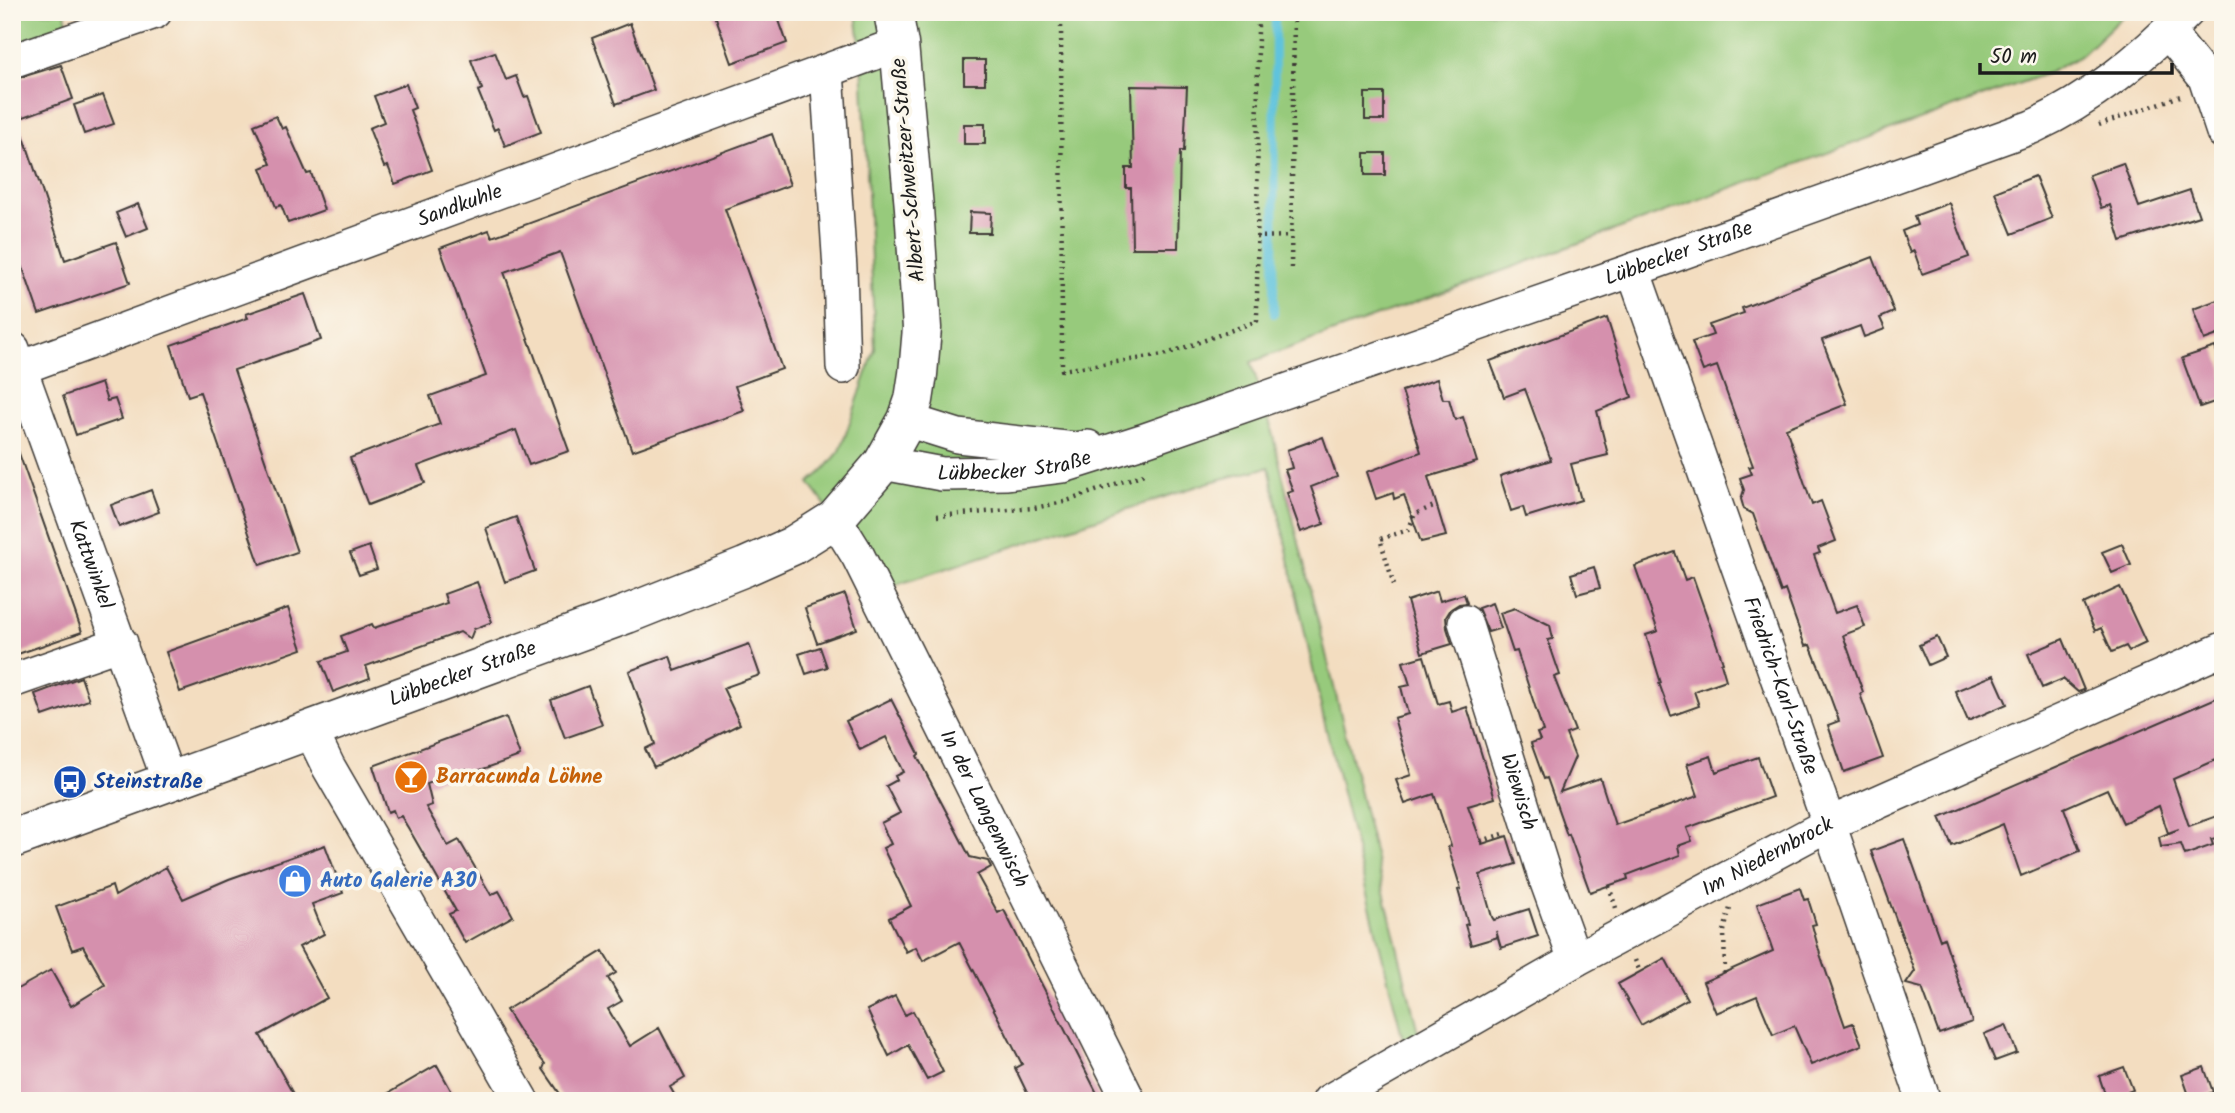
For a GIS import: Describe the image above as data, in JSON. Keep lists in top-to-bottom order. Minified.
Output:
{"streets":{"main road":["Albert-Schweitzer-Straße","Lübbecker Straße"],"street":["Sandkuhle","Kattwinkel","Friedrich-Karl-Straße","Wiewisch","In der Langenwisch","Im Niedernbrock"]},"crossings":[["Albert-Schweitzer-Straße","Sandkuhle"],["Albert-Schweitzer-Straße","Lübbecker Straße"],["Sandkuhle","Kattwinkel"],["Lübbecker Straße","Kattwinkel"],["Lübbecker Straße","Friedrich-Karl-Straße"],["Lübbecker Straße","In der Langenwisch"],["Friedrich-Karl-Straße","Im Niedernbrock"],["Wiewisch","Im Niedernbrock"]],"places":{"bar":["Barracunda Löhne"],"bus stop":["Steinstraße"],"shop":["Auto Galerie A30"]},"scale_bar":"50 m"}
